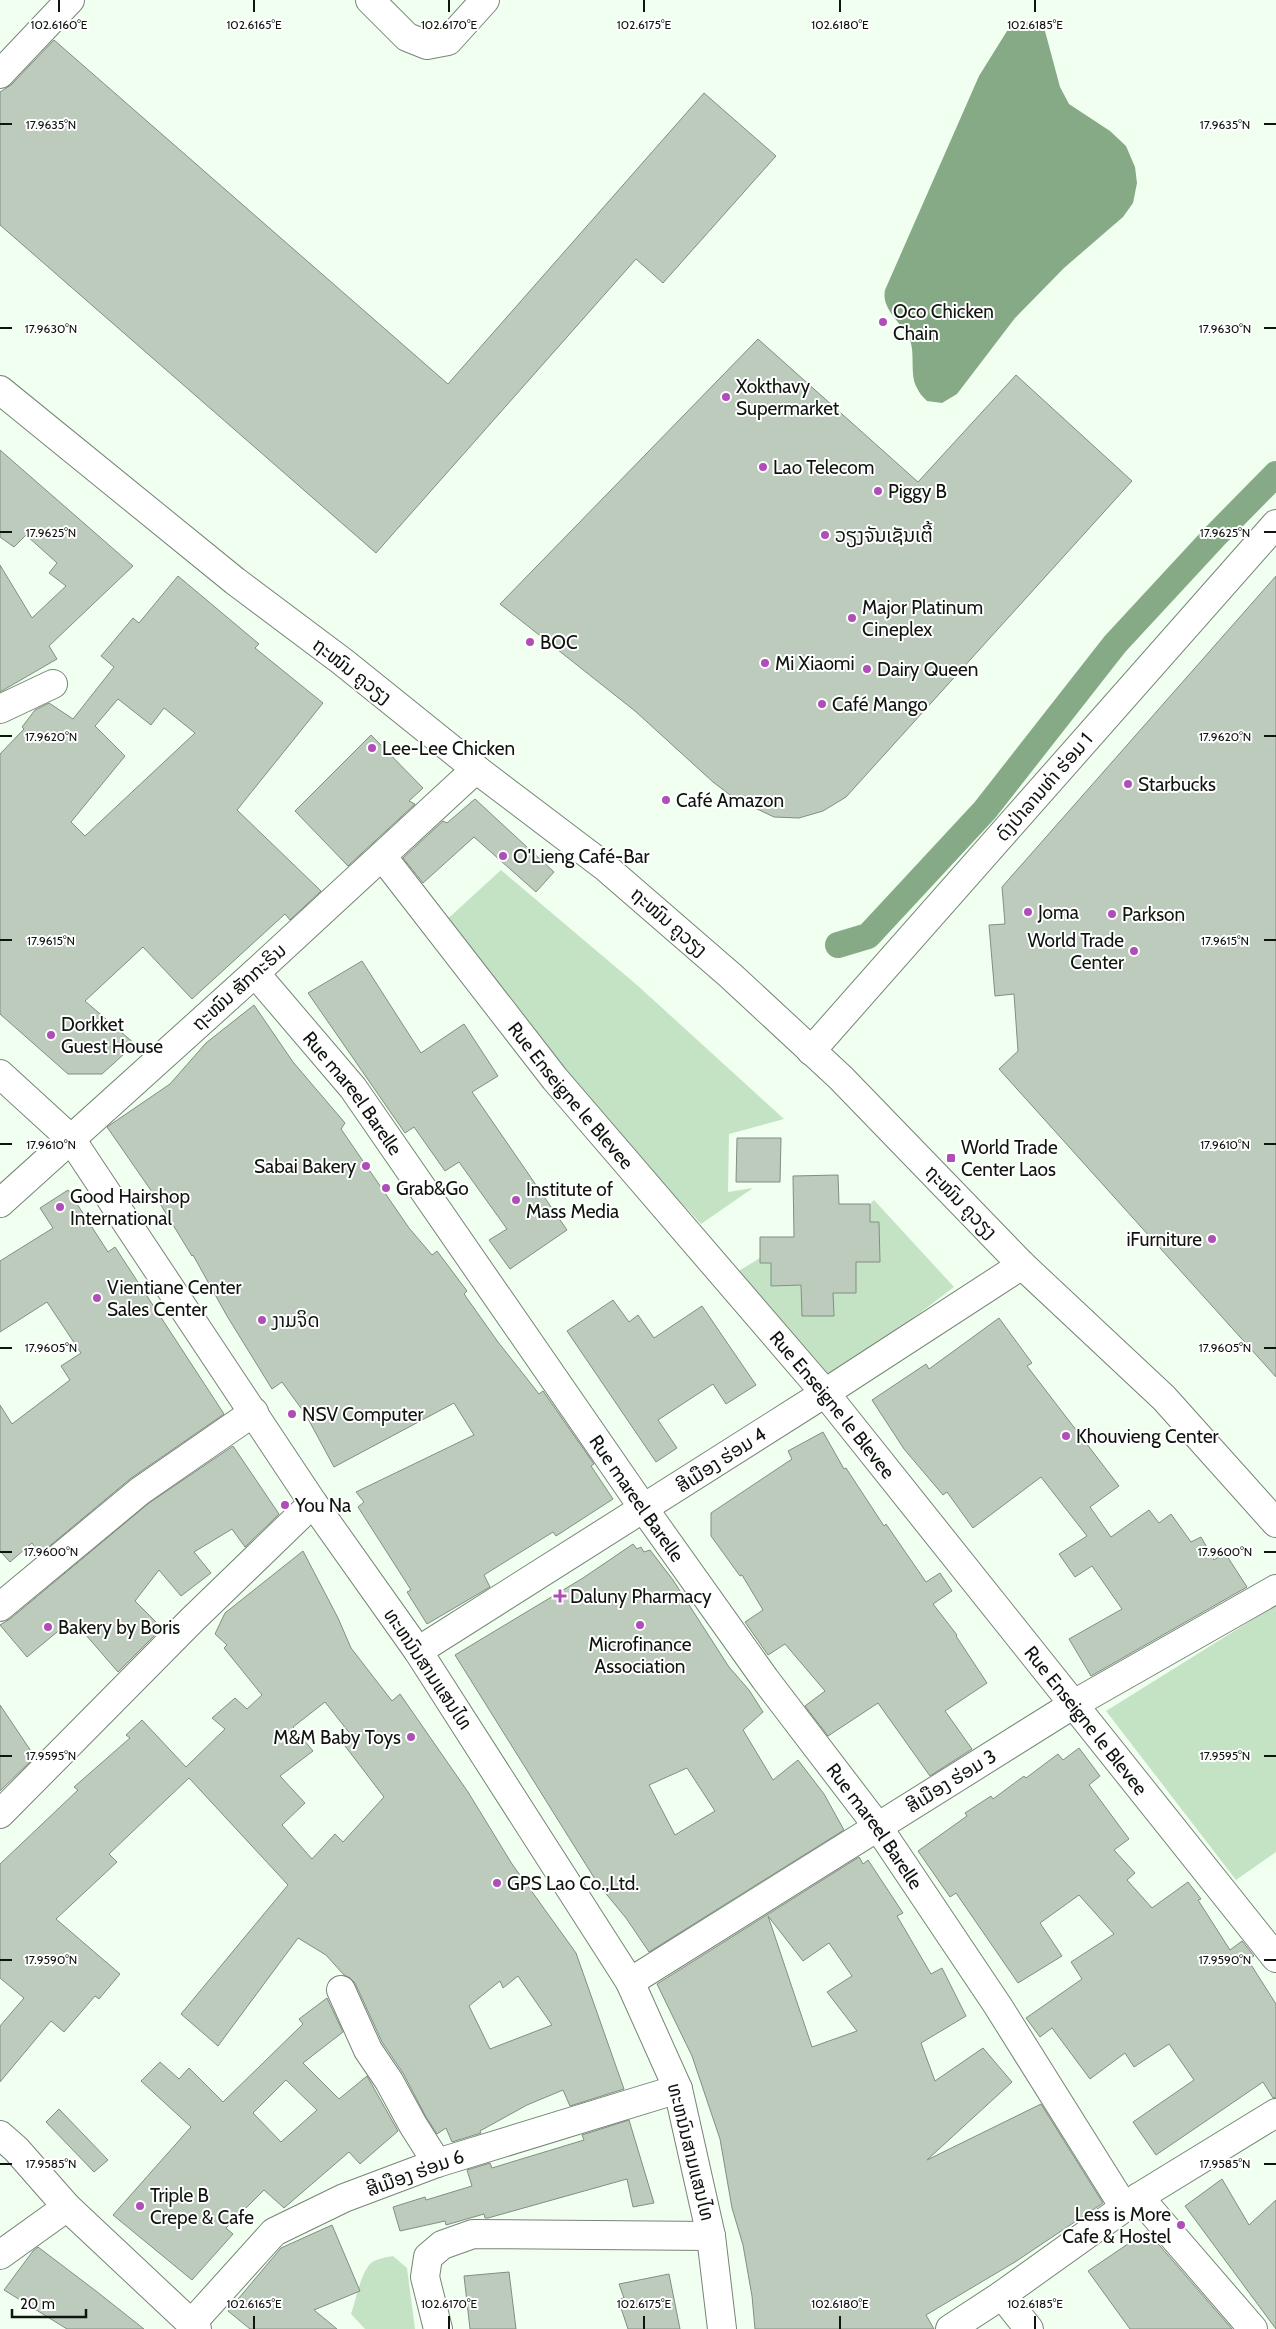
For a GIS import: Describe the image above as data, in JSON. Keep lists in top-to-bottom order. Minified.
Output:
{"streets":{"street":["ຖະໜົນ ຄູວຽງ","ດົງປ່າລານທ່າ ຮ່ອມ 1","ຖະໜົນ ສັກກະຣິນ","Rue mareel Barelle","Rue Enseigne le Blevee","ສີເມືອງ ຮ່ອມ 4","ທະຫນົນສາມແສນໄທ","ສີເມືອງ ຮ່ອມ 3","ສີເມືອງ ຮ່ອມ 6"]},"crossings":[["ຖະໜົນ ຄູວຽງ","ດົງປ່າລານທ່າ ຮ່ອມ 1"],["ຖະໜົນ ຄູວຽງ","ຖະໜົນ ສັກກະຣິນ"],["ຖະໜົນ ຄູວຽງ","ສີເມືອງ ຮ່ອມ 4"],["ຖະໜົນ ສັກກະຣິນ","Rue mareel Barelle"],["ຖະໜົນ ສັກກະຣິນ","Rue Enseigne le Blevee"],["ຖະໜົນ ສັກກະຣິນ","ທະຫນົນສາມແສນໄທ"],["Rue mareel Barelle","ສີເມືອງ ຮ່ອມ 4"],["Rue mareel Barelle","ສີເມືອງ ຮ່ອມ 3"],["Rue Enseigne le Blevee","ສີເມືອງ ຮ່ອມ 4"],["Rue Enseigne le Blevee","ສີເມືອງ ຮ່ອມ 3"],["ສີເມືອງ ຮ່ອມ 4","ທະຫນົນສາມແສນໄທ"],["ທະຫນົນສາມແສນໄທ","ສີເມືອງ ຮ່ອມ 3"],["ທະຫນົນສາມແສນໄທ","ສີເມືອງ ຮ່ອມ 6"]],"places":{"other":["Oco Chicken Chain","Xokthavy Supermarket","Lao Telecom","Piggy B","ວຽງຈັນເຊັນເຕີ້","Major Platinum Cineplex","BOC","Mi Xiaomi","Dairy Queen","Café Mango","Lee-Lee Chicken","Starbucks","Café Amazon","O'Lieng Café-Bar","Joma","Parkson","World Trade Center","Dorkket Guest House","Sabai Bakery","Grab&Go","Institute of Mass Media","Good Hairshop International","iFurniture","Vientiane Center Sales Center","ງາມຈິດ","NSV Computer","Khouvieng Center","You Na","Microfinance Association","Bakery by Boris","M&M Baby Toys","GPS Lao Co.,Ltd.","Triple B Crepe & Cafe","Less is More Cafe & Hostel"],"transit":["World Trade Center Laos"],"health":["Daluny Pharmacy"]},"scale_bar":"20 m","coordinates":["102.6160°E","102.6165°E","102.6170°E","102.6175°E","102.6180°E","102.6185°E","17.9635°N","17.9630°N","17.9625°N","17.9620°N","17.9615°N","17.9610°N","17.9605°N","17.9600°N","17.9595°N","17.9590°N","17.9585°N"]}
